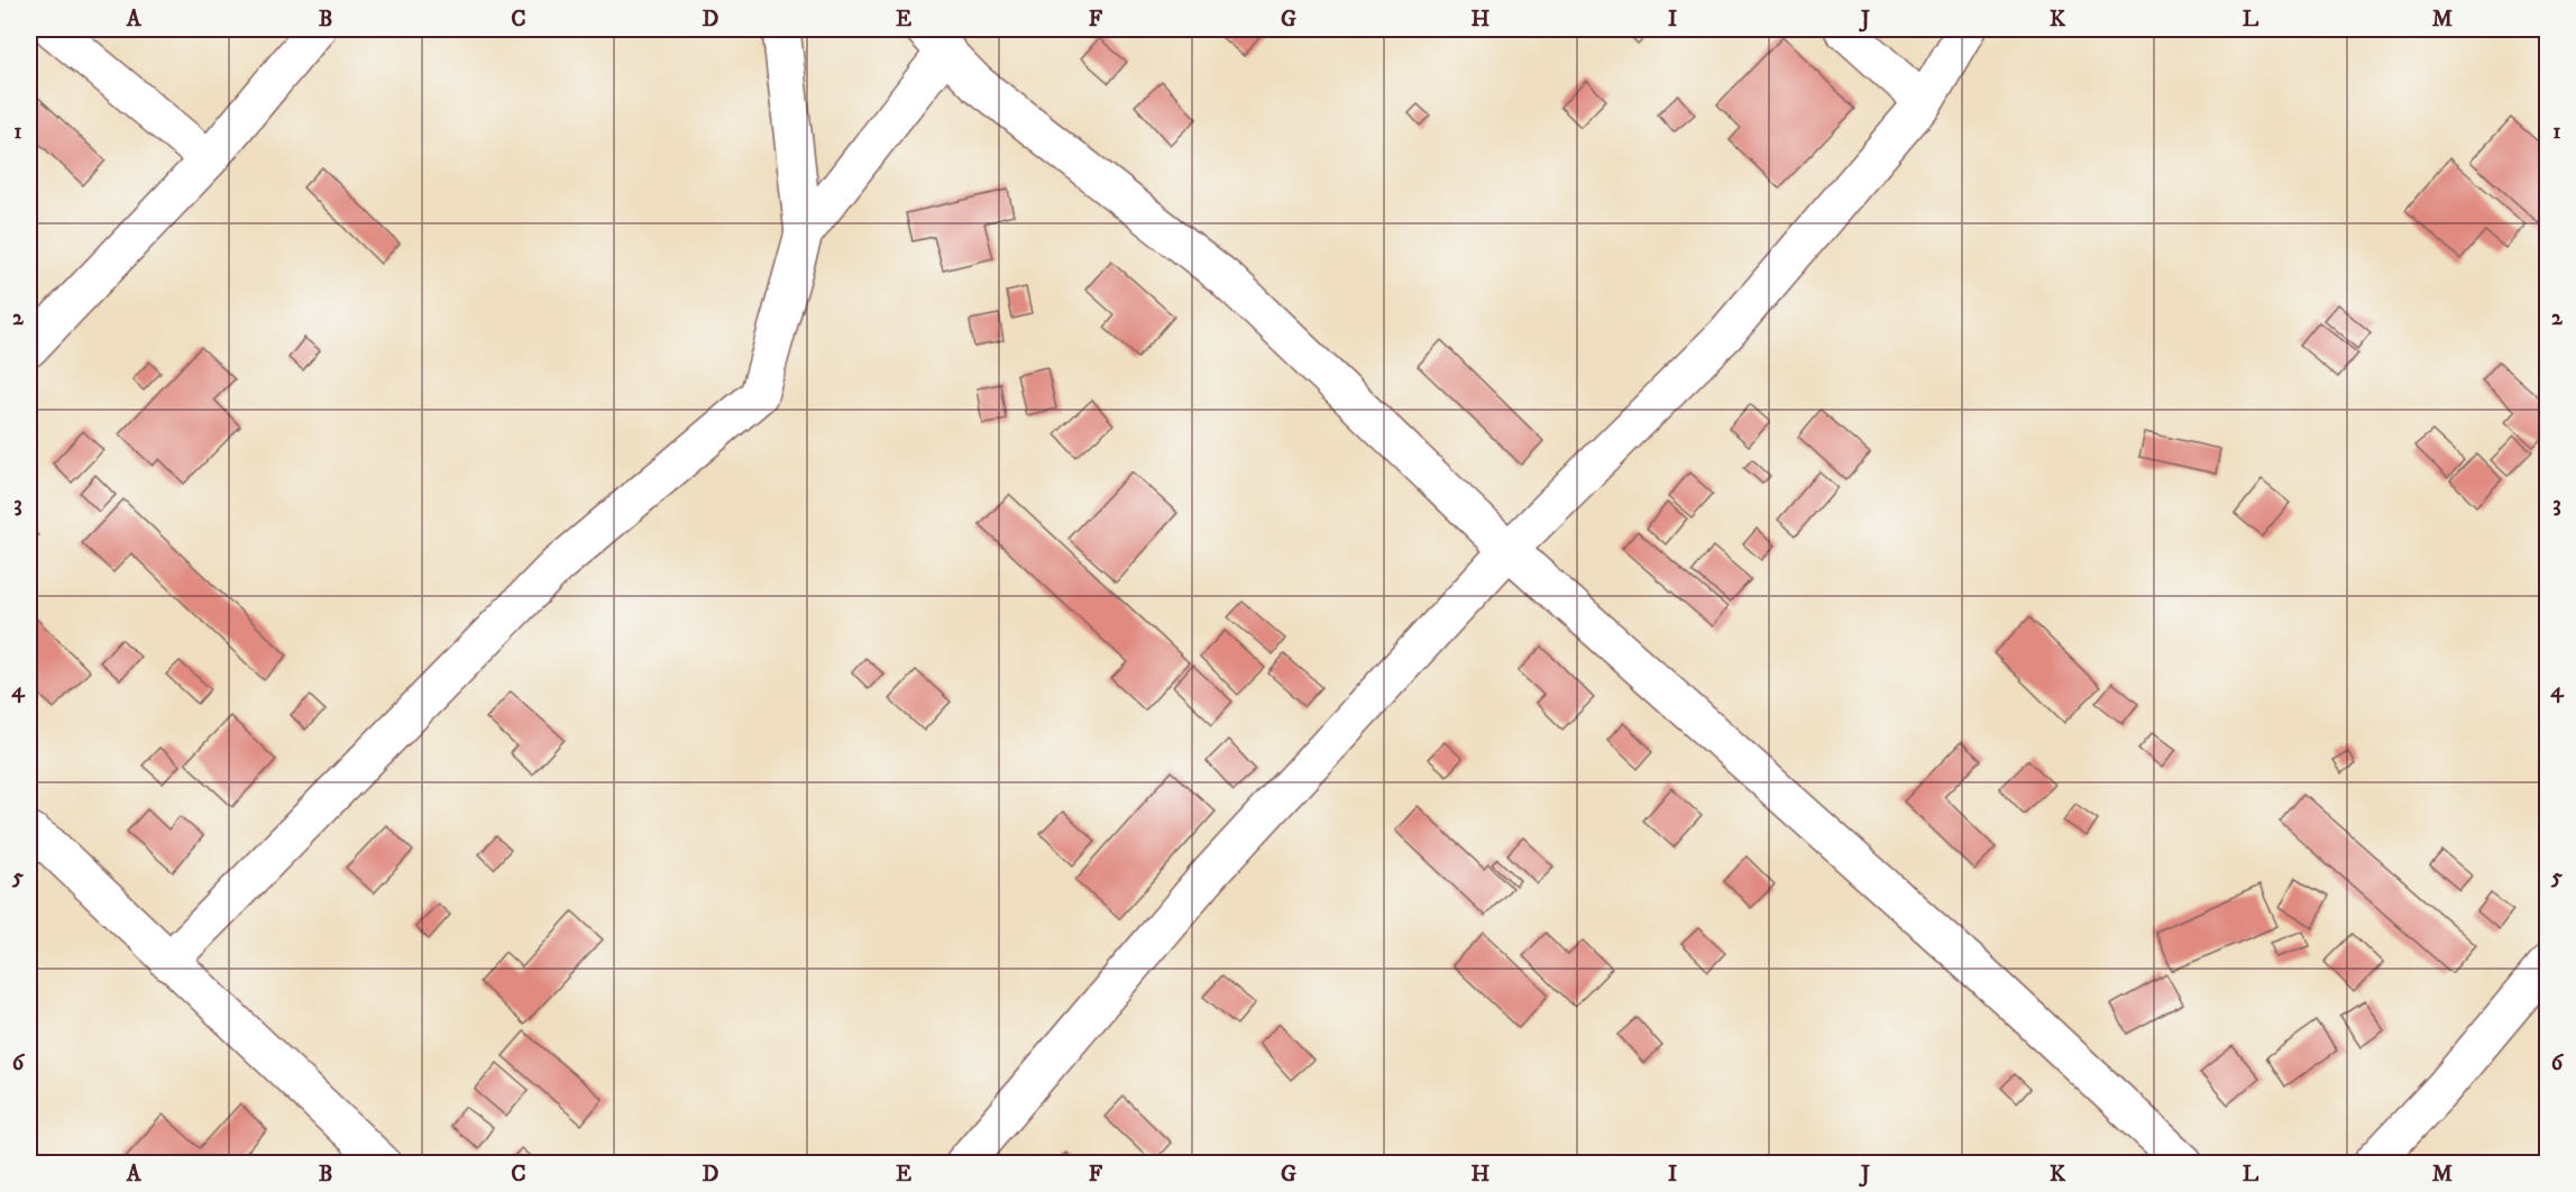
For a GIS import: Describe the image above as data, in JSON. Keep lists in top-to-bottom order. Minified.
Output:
{"grid":{"columns":["A","B","C","D","E","F","G","H","I","J","K","L","M"],"rows":["1","2","3","4","5","6"]}}
